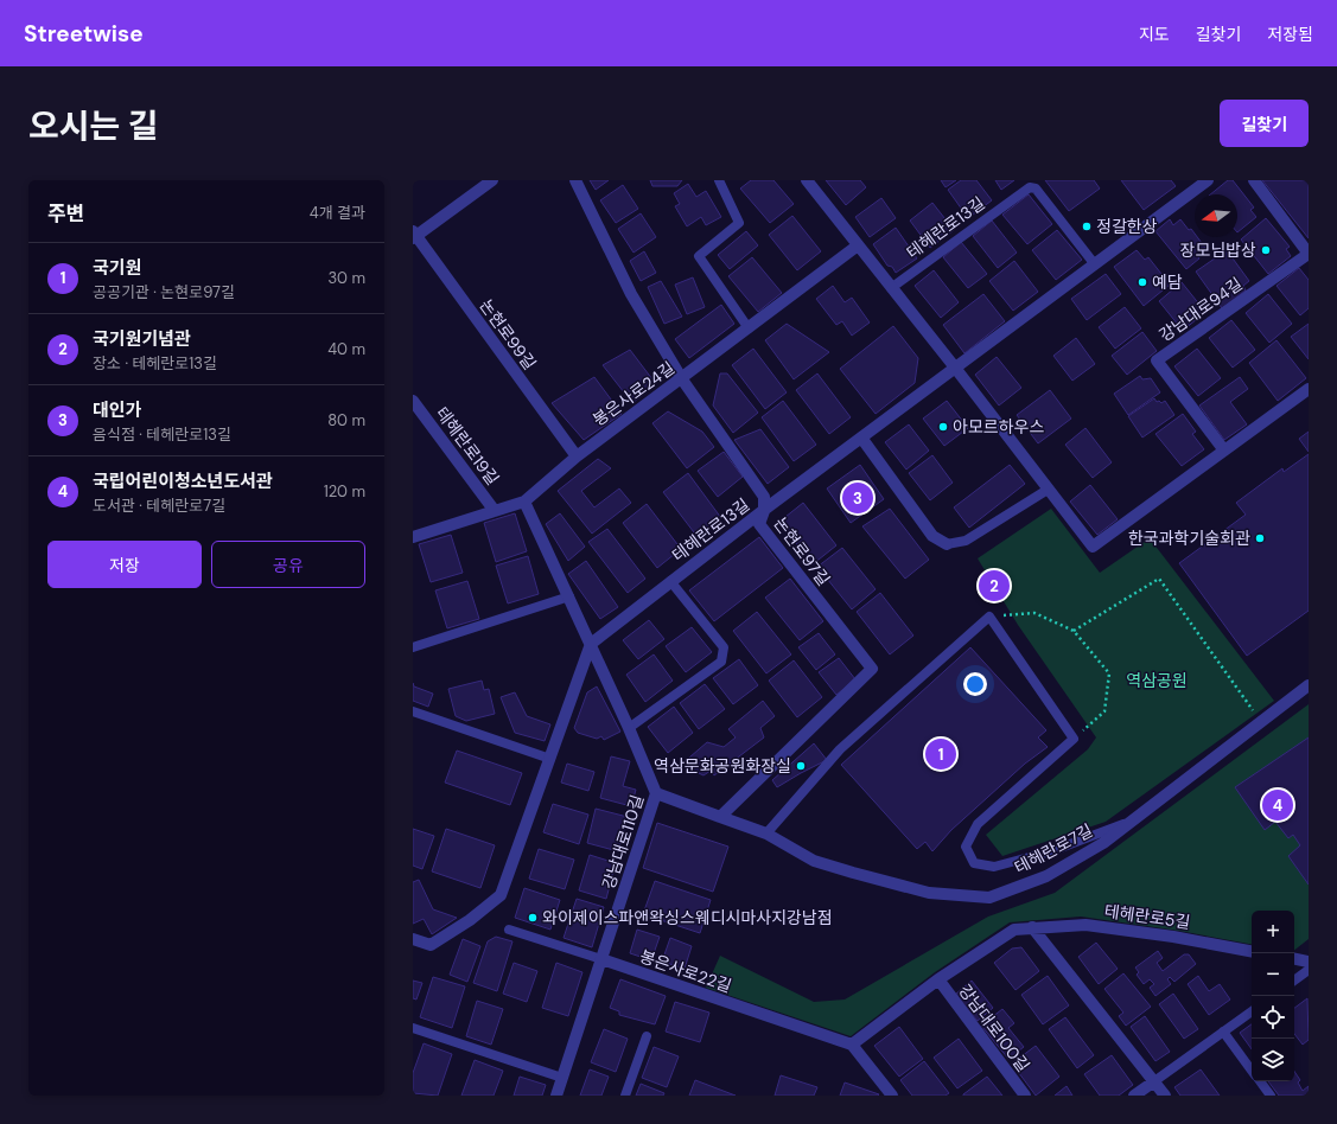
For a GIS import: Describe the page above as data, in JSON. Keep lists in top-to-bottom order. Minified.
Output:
{"streets":{"street":["테헤란로13길","강남대로94길","논현로99길","봉은사로24길","테헤란로19길","논현로97길","강남대로110길","테헤란로7길","테헤란로5길","봉은사로22길","강남대로100길"]},"crossings":[["테헤란로13길","논현로97길"],["테헤란로13길","강남대로110길"],["논현로99길","봉은사로24길"],["봉은사로24길","테헤란로19길"],["봉은사로24길","논현로97길"],["봉은사로24길","강남대로110길"],["논현로97길","테헤란로7길"],["강남대로110길","봉은사로22길"],["테헤란로5길","봉은사로22길"],["테헤란로5길","강남대로100길"]],"parks":["역삼공원"],"places":["정갈한상","장모님밥상","예담","아모르하우스","한국과학기술회관","역삼문화공원화장실","와이제이스파앤왁싱스웨디시마사지강남점"],"north":"left","page":{"header":"Streetwise","nav":["지도","길찾기","저장됨"],"title":"오시는 길","buttons":["길찾기",["저장","공유"]],"heading":["주변","4개 결과"],"list":[{"mark":"1","name":"국기원","note":"공공기관 · 논현로97길","value":"30 m"},{"mark":"2","name":"국기원기념관","note":"장소 · 테헤란로13길","value":"40 m"},{"mark":"3","name":"대인가","note":"음식점 · 테헤란로13길","value":"80 m"},{"mark":"4","name":"국립어린이청소년도서관","note":"도서관 · 테헤란로7길","value":"120 m"}],"pins":["3","2","1","4"],"map_buttons":["+","−"]}}
